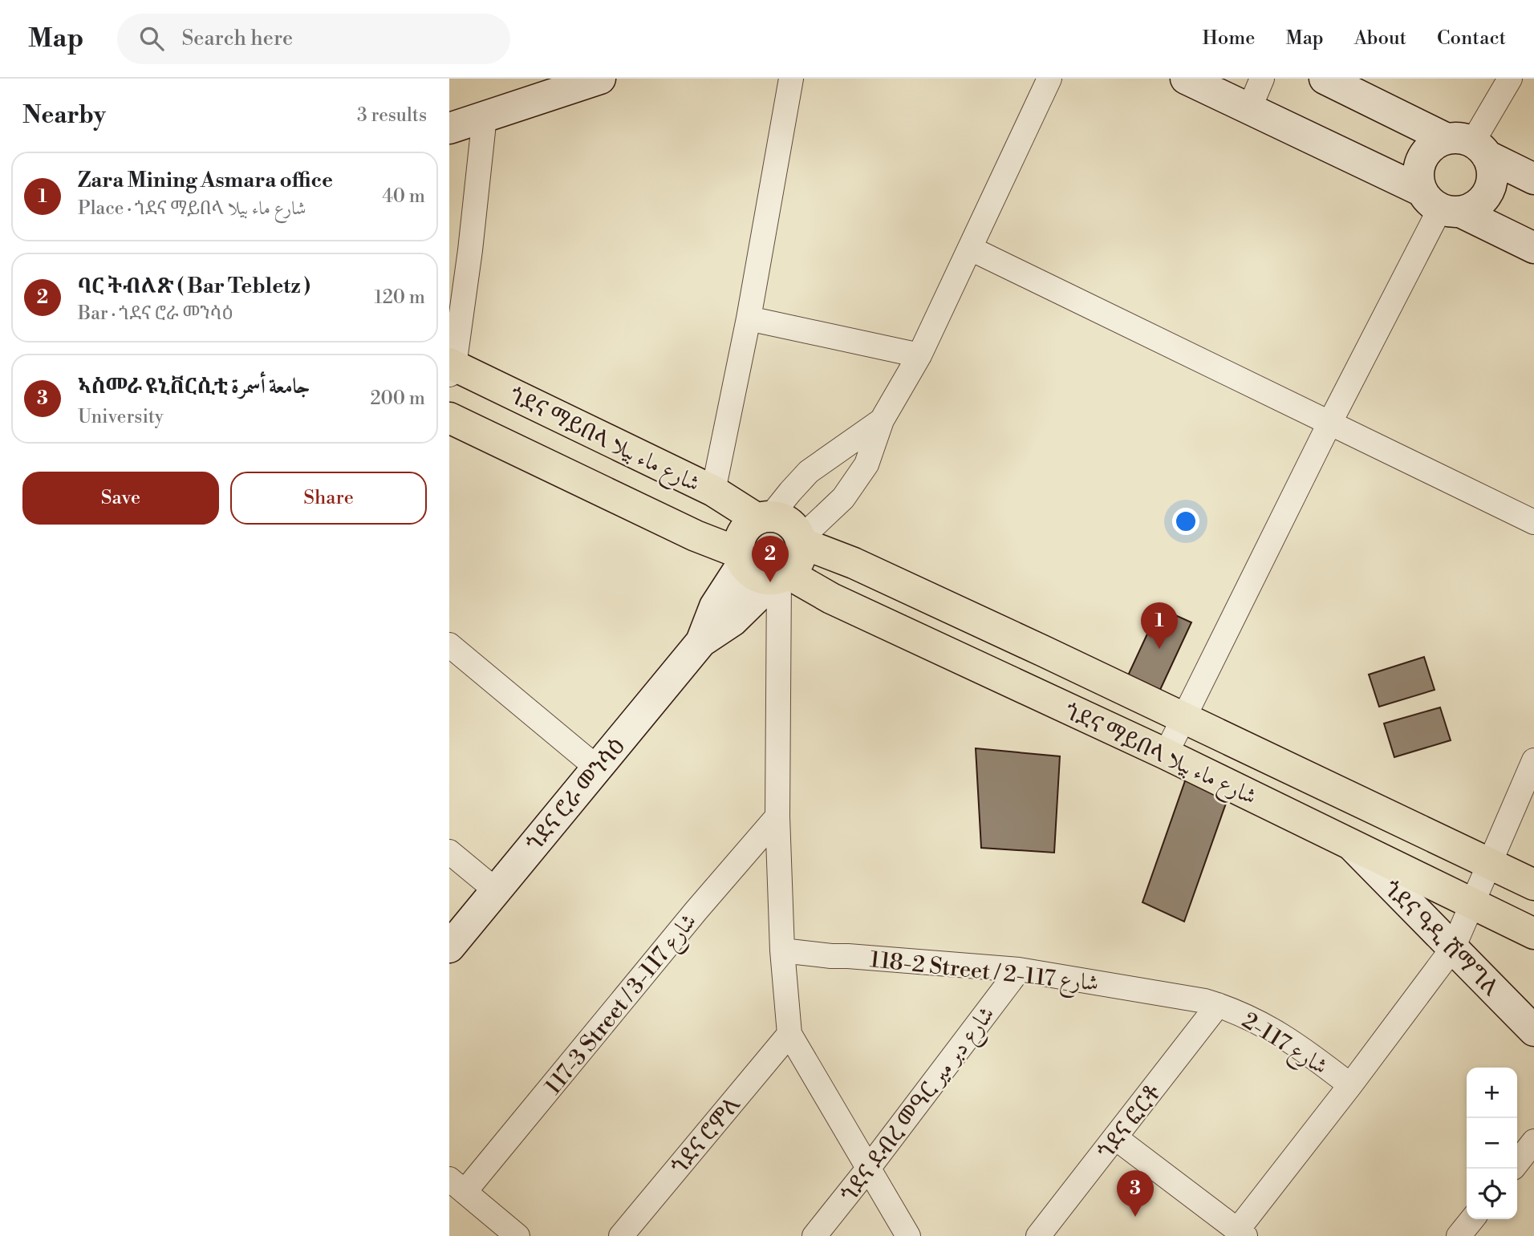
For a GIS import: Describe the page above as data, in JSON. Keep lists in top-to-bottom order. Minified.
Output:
{"streets":{"highway":["ጎደና ማይበላ شارع ماء بيلا"],"street":["ጎደና ሮራ መንሳዕ","ጎደና ዓዲ ሽማግለ","118-2 Street / شارع 117-2","117-3 Street / شارع 117-3","شارع 117-2","ጎደና ደብረ መዓር شارع دبر مير","ጎደና ፎርቶ","ጎደና ሮምለ"]},"crossings":[["ጎደና ማይበላ شارع ماء بيلا","ጎደና ሮራ መንሳዕ"],["ጎደና ማይበላ شارع ماء بيلا","ጎደና ዓዲ ሽማግለ"],["118-2 Street / شارع 117-2","شارع 117-2"],["118-2 Street / شارع 117-2","ጎደና ደብረ መዓር شارع دبر مير"],["118-2 Street / شارع 117-2","ጎደና ፎርቶ"],["شارع 117-2","ጎደና ፎርቶ"]],"page":{"header":"Map","search":"Search here","nav":["Home","Map","About","Contact"],"heading":["Nearby","3 results"],"list":[{"mark":"1","name":"Zara Mining Asmara office","note":"Place · ጎደና ማይበላ شارع ماء بيلا","value":"40 m"},{"mark":"2","name":"ባር ትብለጽ ( Bar Tebletz )","note":"Bar · ጎደና ሮራ መንሳዕ","value":"120 m"},{"mark":"3","name":"ኣስመራ ዩኒቨርሲቲ جامعة أسمرة","note":"University","value":"200 m"}],"buttons":["Save","Share"],"pins":["2","1","3"],"map_buttons":["+","−"]}}
